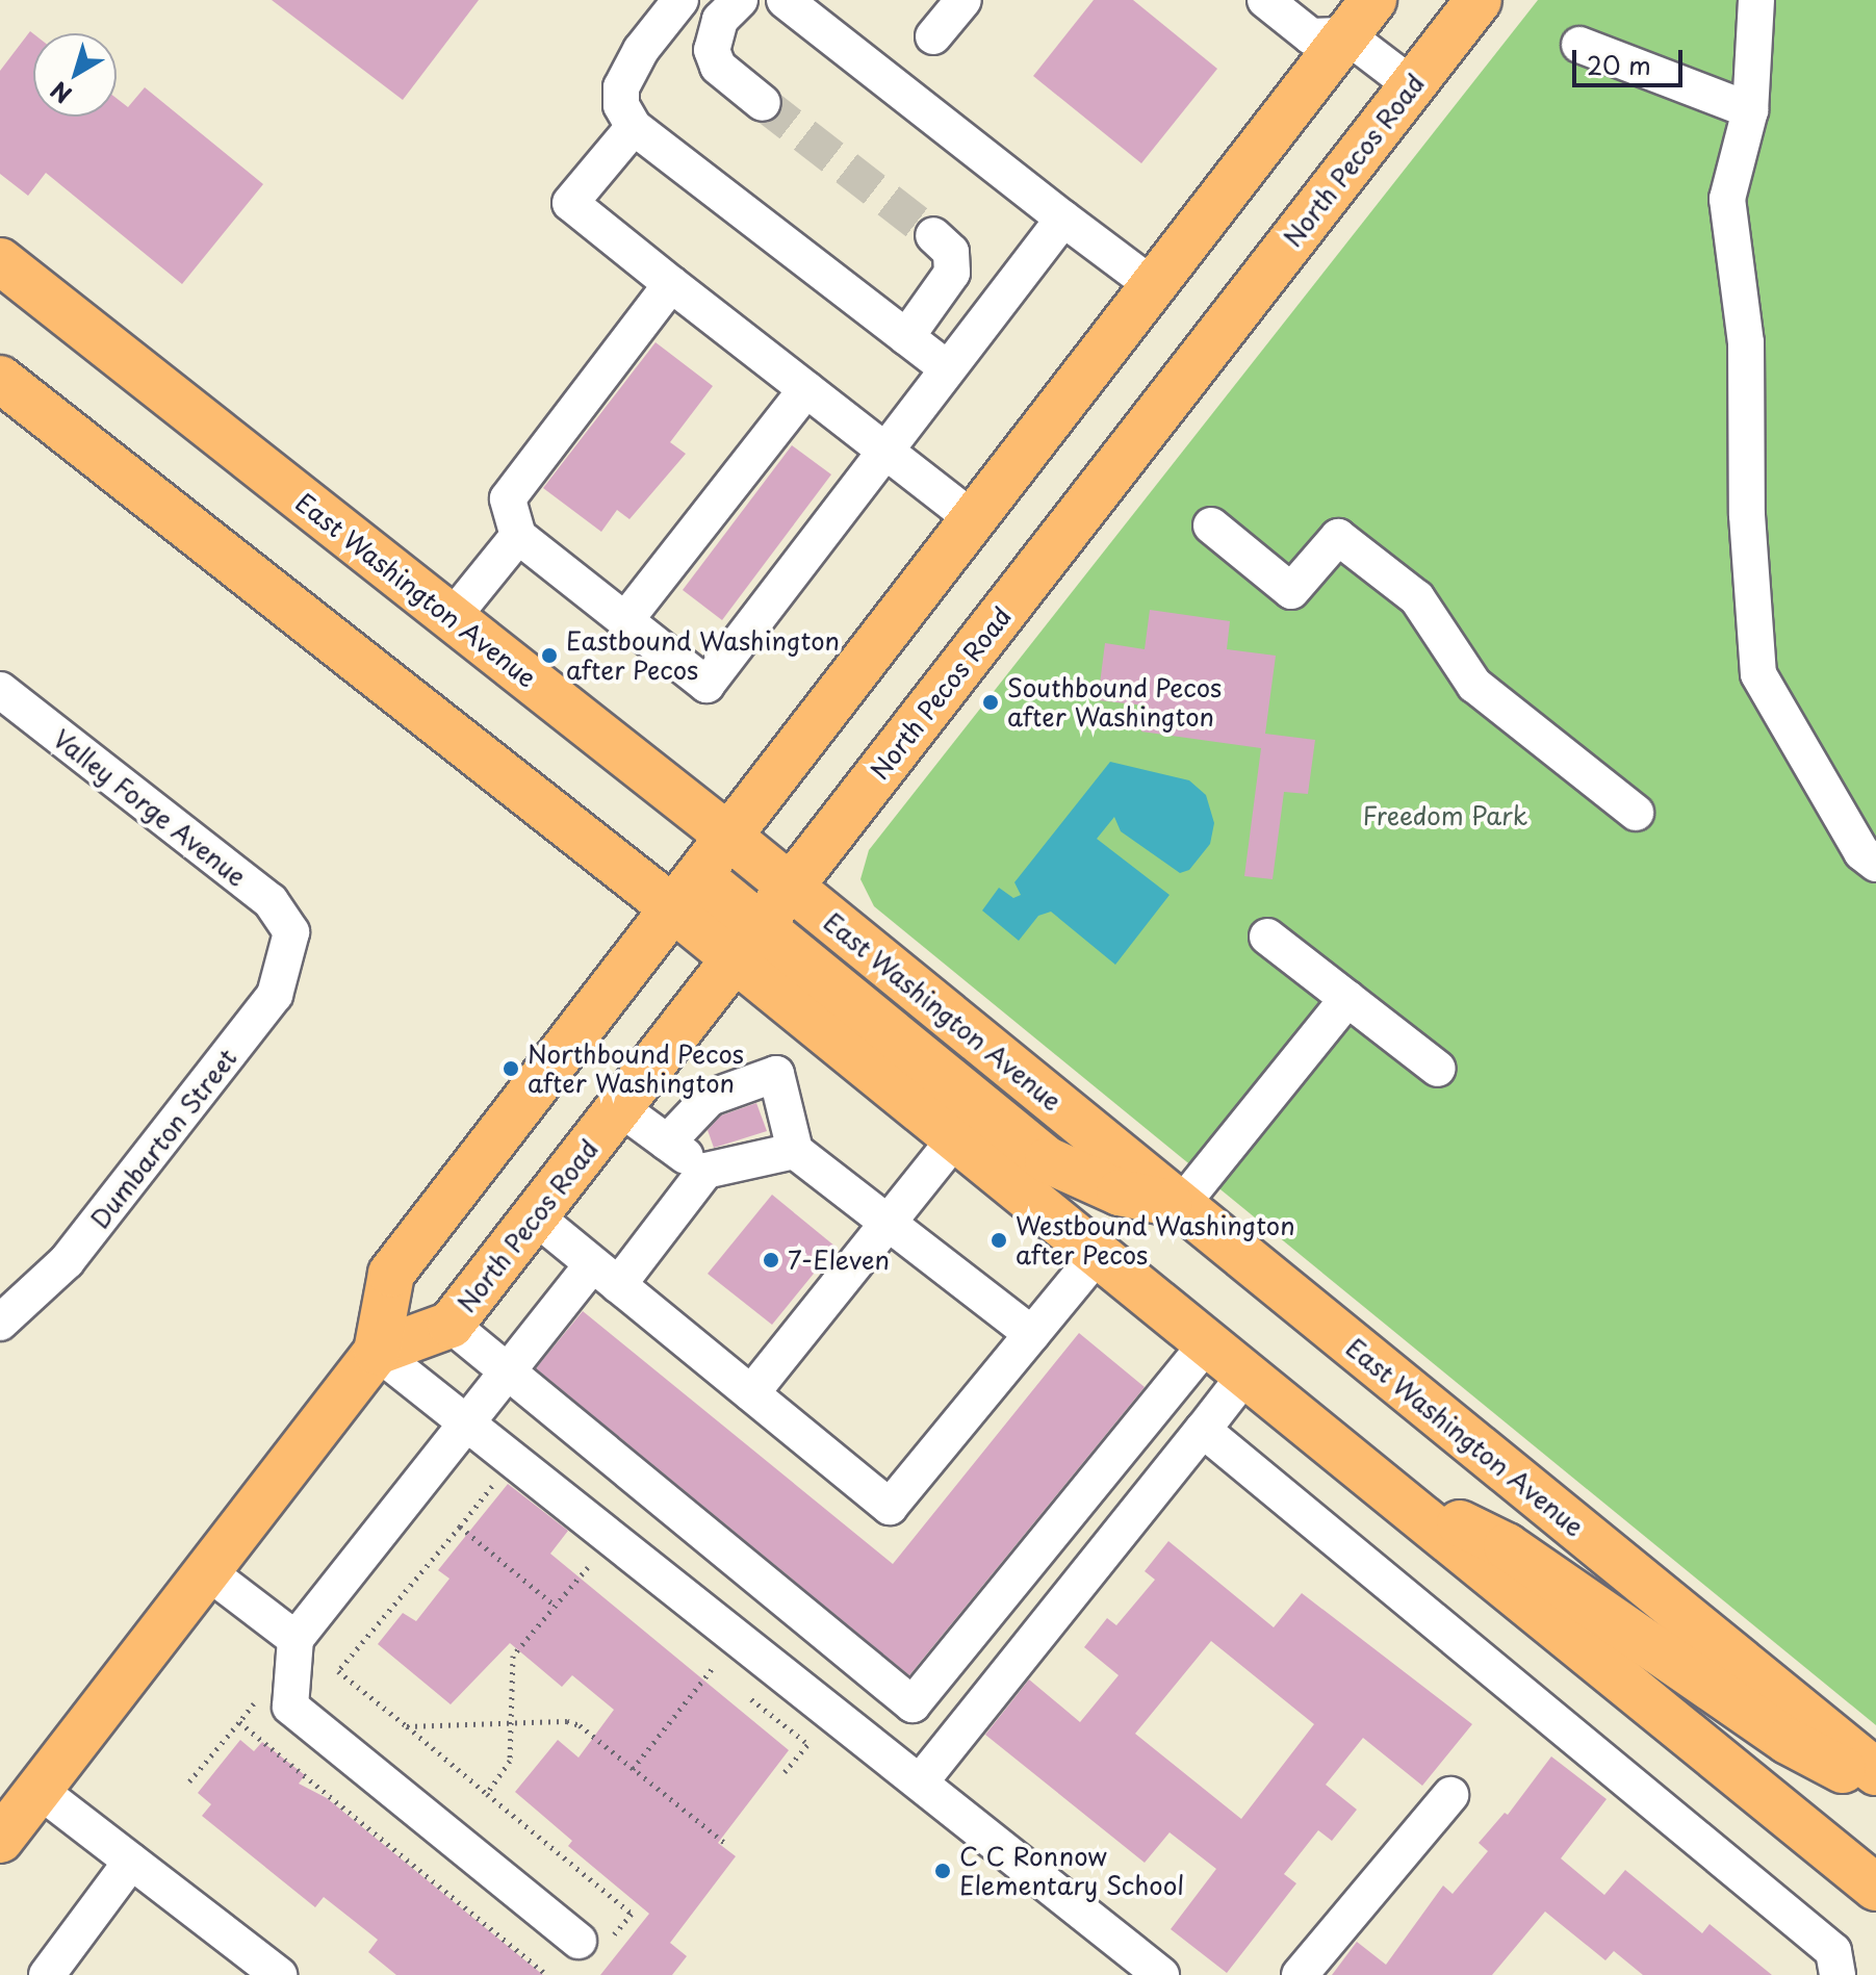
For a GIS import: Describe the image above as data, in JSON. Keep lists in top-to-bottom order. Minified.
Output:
{"streets":{"main road":["North Pecos Road","East Washington Avenue"],"street":["Valley Forge Avenue","Dumbarton Street"]},"crossings":[["North Pecos Road","East Washington Avenue"],["Valley Forge Avenue","Dumbarton Street"]],"parks":["Freedom Park"],"places":["Eastbound Washington after Pecos","Southbound Pecos after Washington","Northbound Pecos after Washington","Westbound Washington after Pecos","7-Eleven","C C Ronnow Elementary School"],"scale_bar":"20 m","north":"bottom left"}
